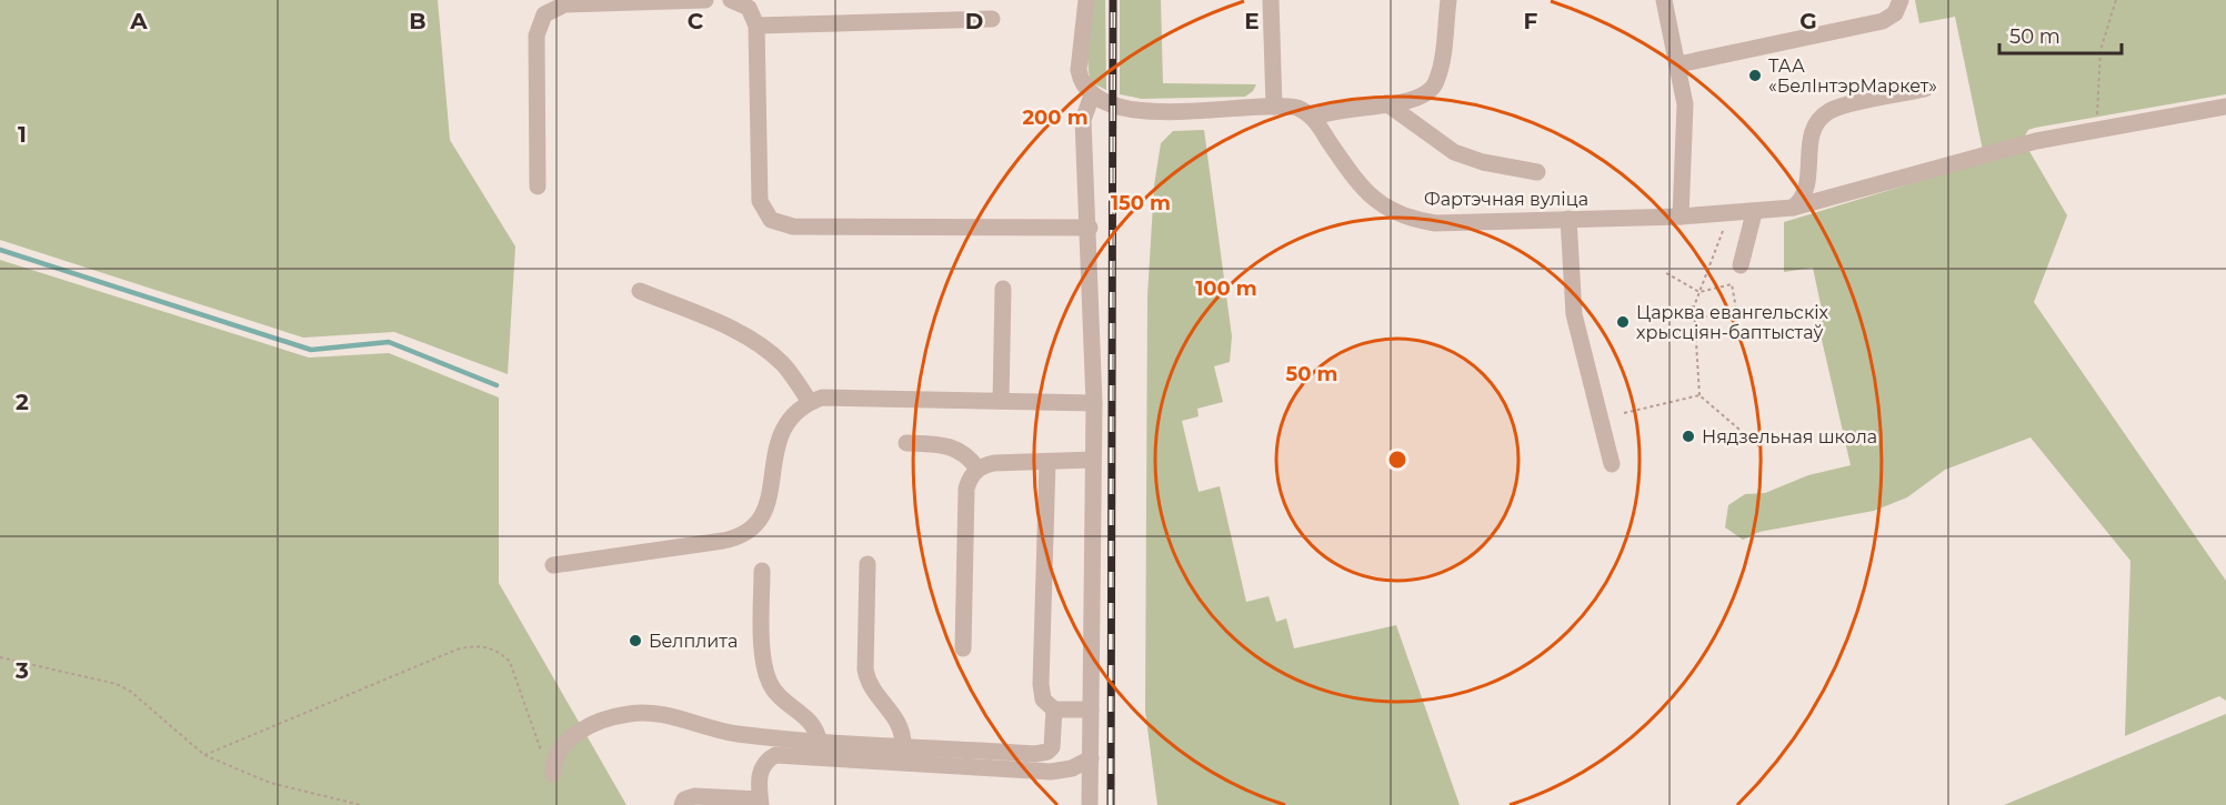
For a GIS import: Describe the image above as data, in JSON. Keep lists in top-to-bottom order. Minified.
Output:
{"streets":{"street":["Фартэчная вуліца"]},"places":["ТАА «БелІнтэрМаркет»","Царква евангельскіх хрысціян-баптыстаў","Нядзельная школа","Белплита"],"scale_bar":"50 m","grid":{"columns":["A","B","C","D","E","F","G"],"rows":["1","2","3"]},"rings":["200 m","150 m","100 m","50 m"]}
